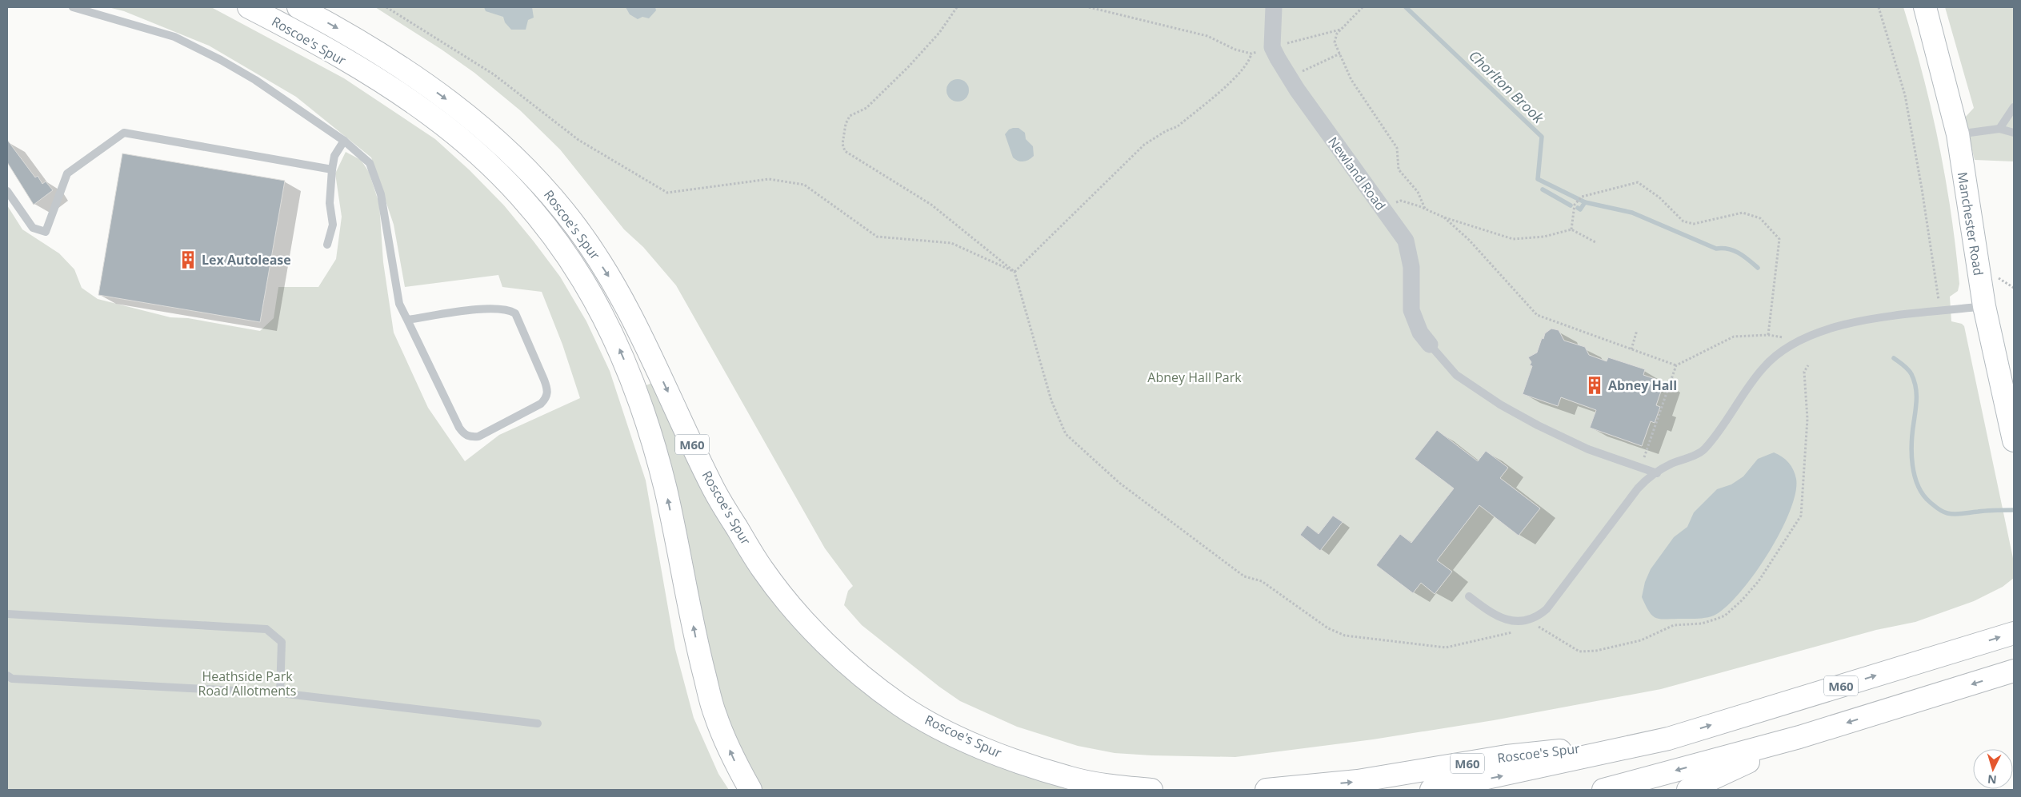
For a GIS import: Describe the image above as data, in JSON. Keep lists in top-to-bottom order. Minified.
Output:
{"streets":{"main road":["Roscoe's Spur","Manchester Road","M60"],"street":["Newland Road"]},"crossings":[["Roscoe's Spur","M60"]],"water":["Chorlton Brook"],"parks":["Abney Hall Park","Heathside Park Road Allotments"],"places":{"building":["Lex Autolease","Abney Hall"]},"north":"bottom"}
